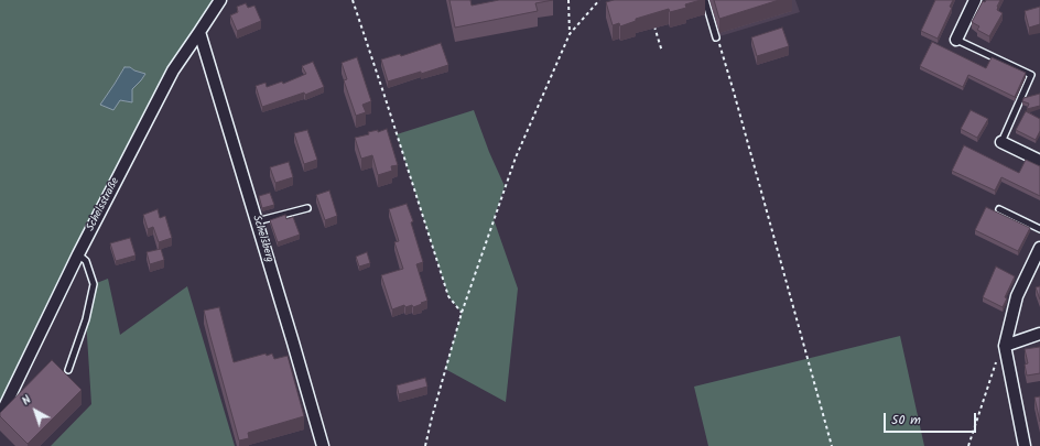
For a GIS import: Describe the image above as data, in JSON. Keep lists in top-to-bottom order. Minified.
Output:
{"streets":{"street":["Schelsstraße","Schelsberg"]},"crossings":[["Schelsstraße","Schelsberg"]],"scale_bar":"50 m","north":"top left"}
